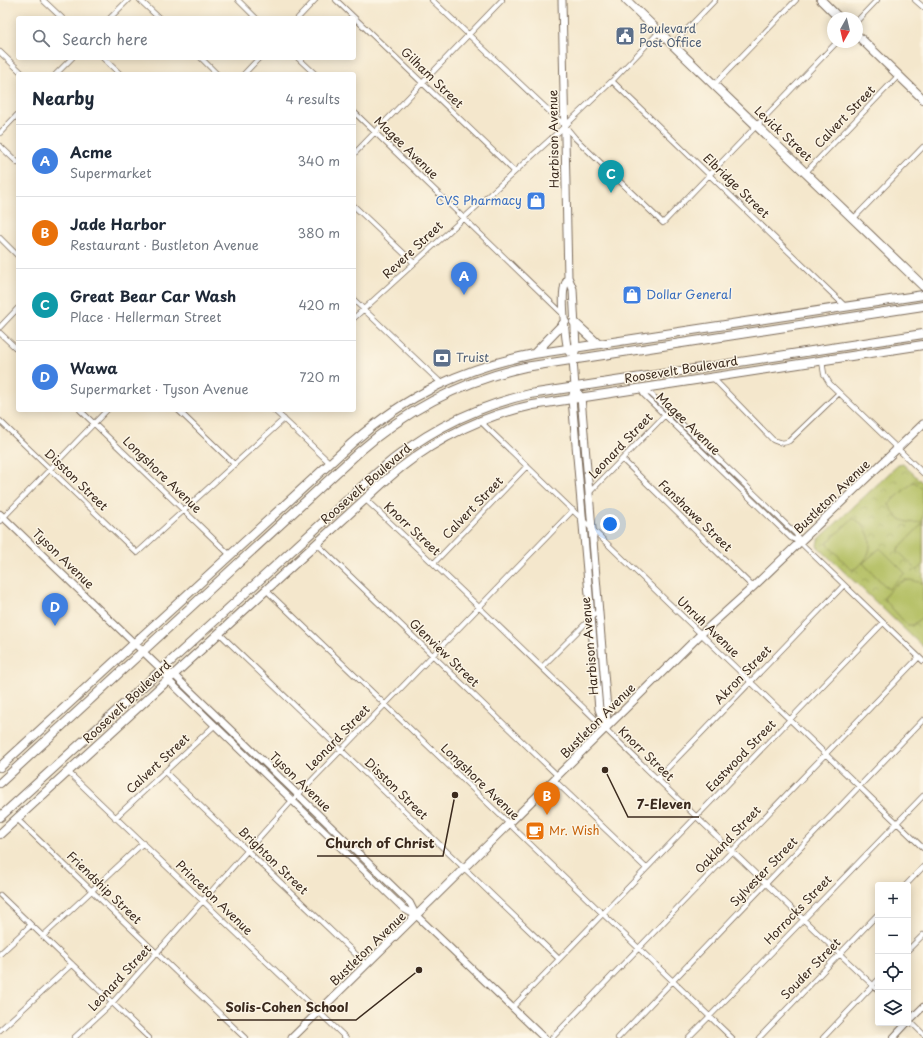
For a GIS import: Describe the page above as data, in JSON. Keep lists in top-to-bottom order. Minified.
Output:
{"streets":{"highway":["Levick Street","Roosevelt Boulevard"],"main road":["Harbison Avenue","Bustleton Avenue"],"street":["Gilham Street","Calvert Street","Magee Avenue","Elbridge Street","Revere Street","Leonard Street","Longshore Avenue","Disston Street","Fanshawe Street","Knorr Street","Tyson Avenue","Unruh Avenue","Glenview Street","Akron Street","Eastwood Street","Oakland Street","Brighton Street","Sylvester Street","Friendship Street","Princeton Avenue","Horrocks Street","Souder Street"]},"crossings":[["Gilham Street","Revere Street"],["Calvert Street","Levick Street"],["Calvert Street","Knorr Street"],["Calvert Street","Tyson Avenue"],["Calvert Street","Unruh Avenue"],["Calvert Street","Brighton Street"],["Calvert Street","Princeton Avenue"],["Levick Street","Revere Street"],["Harbison Avenue","Magee Avenue"],["Harbison Avenue","Revere Street"],["Harbison Avenue","Roosevelt Boulevard"],["Harbison Avenue","Leonard Street"],["Harbison Avenue","Bustleton Avenue"],["Harbison Avenue","Knorr Street"],["Harbison Avenue","Unruh Avenue"],["Magee Avenue","Revere Street"],["Magee Avenue","Roosevelt Boulevard"],["Magee Avenue","Leonard Street"],["Magee Avenue","Bustleton Avenue"],["Magee Avenue","Akron Street"],["Magee Avenue","Eastwood Street"],["Magee Avenue","Oakland Street"],["Elbridge Street","Revere Street"],["Roosevelt Boulevard","Longshore Avenue"],["Roosevelt Boulevard","Disston Street"],["Roosevelt Boulevard","Knorr Street"],["Roosevelt Boulevard","Tyson Avenue"],["Roosevelt Boulevard","Unruh Avenue"],["Roosevelt Boulevard","Glenview Street"],["Roosevelt Boulevard","Friendship Street"],["Roosevelt Boulevard","Princeton Avenue"],["Leonard Street","Longshore Avenue"],["Leonard Street","Disston Street"],["Leonard Street","Fanshawe Street"],["Leonard Street","Knorr Street"],["Leonard Street","Tyson Avenue"],["Leonard Street","Unruh Avenue"],["Leonard Street","Glenview Street"],["Leonard Street","Brighton Street"],["Leonard Street","Friendship Street"],["Leonard Street","Princeton Avenue"],["Longshore Avenue","Disston Street"],["Longshore Avenue","Bustleton Avenue"],["Longshore Avenue","Eastwood Street"],["Longshore Avenue","Oakland Street"],["Longshore Avenue","Sylvester Street"],["Longshore Avenue","Horrocks Street"],["Disston Street","Bustleton Avenue"],["Disston Street","Eastwood Street"],["Bustleton Avenue","Fanshawe Street"],["Bustleton Avenue","Knorr Street"],["Bustleton Avenue","Tyson Avenue"],["Bustleton Avenue","Unruh Avenue"],["Bustleton Avenue","Glenview Street"],["Bustleton Avenue","Brighton Street"],["Bustleton Avenue","Princeton Avenue"],["Knorr Street","Akron Street"],["Knorr Street","Eastwood Street"],["Knorr Street","Oakland Street"],["Knorr Street","Sylvester Street"],["Knorr Street","Horrocks Street"],["Knorr Street","Souder Street"],["Tyson Avenue","Eastwood Street"],["Unruh Avenue","Akron Street"],["Unruh Avenue","Eastwood Street"],["Unruh Avenue","Oakland Street"],["Unruh Avenue","Sylvester Street"],["Unruh Avenue","Horrocks Street"],["Glenview Street","Eastwood Street"]],"places":{"public building":["Boulevard Post Office"],"shop":["CVS Pharmacy","Dollar General"],"bank":["Truist"],"other":["7-Eleven","Church of Christ","Solis-Cohen School"],"cafe":["Mr. Wish"]},"north":"bottom","page":{"search":"Search here","heading":["Nearby","4 results"],"list":[{"mark":"A","name":"Acme","note":"Supermarket","value":"340 m"},{"mark":"B","name":"Jade Harbor","note":"Restaurant · Bustleton Avenue","value":"380 m"},{"mark":"C","name":"Great Bear Car Wash","note":"Place · Hellerman Street","value":"420 m"},{"mark":"D","name":"Wawa","note":"Supermarket · Tyson Avenue","value":"720 m"}],"pins":["C","A","D","B"],"map_buttons":["+","−"]}}
